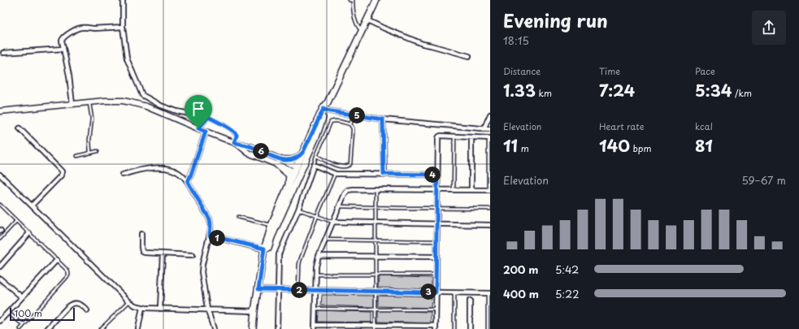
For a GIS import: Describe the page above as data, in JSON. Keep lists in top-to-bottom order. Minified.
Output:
{"scale_bar":"100 m","page":{"heading":["Evening run","18:15"],"stats":[["Distance","1.33 km"],["Time","7:24"],["Pace","5:34 /km"],["Elevation","11 m"],["Heart rate","140 bpm"],["kcal","81"]],"pins":["5","6","4","1","2","3"],"chart":["Elevation","59–67 m"],"list":[{"name":"200 m","note":"5:42"},{"name":"400 m","note":"5:22"}],"scale":"100 m"}}
